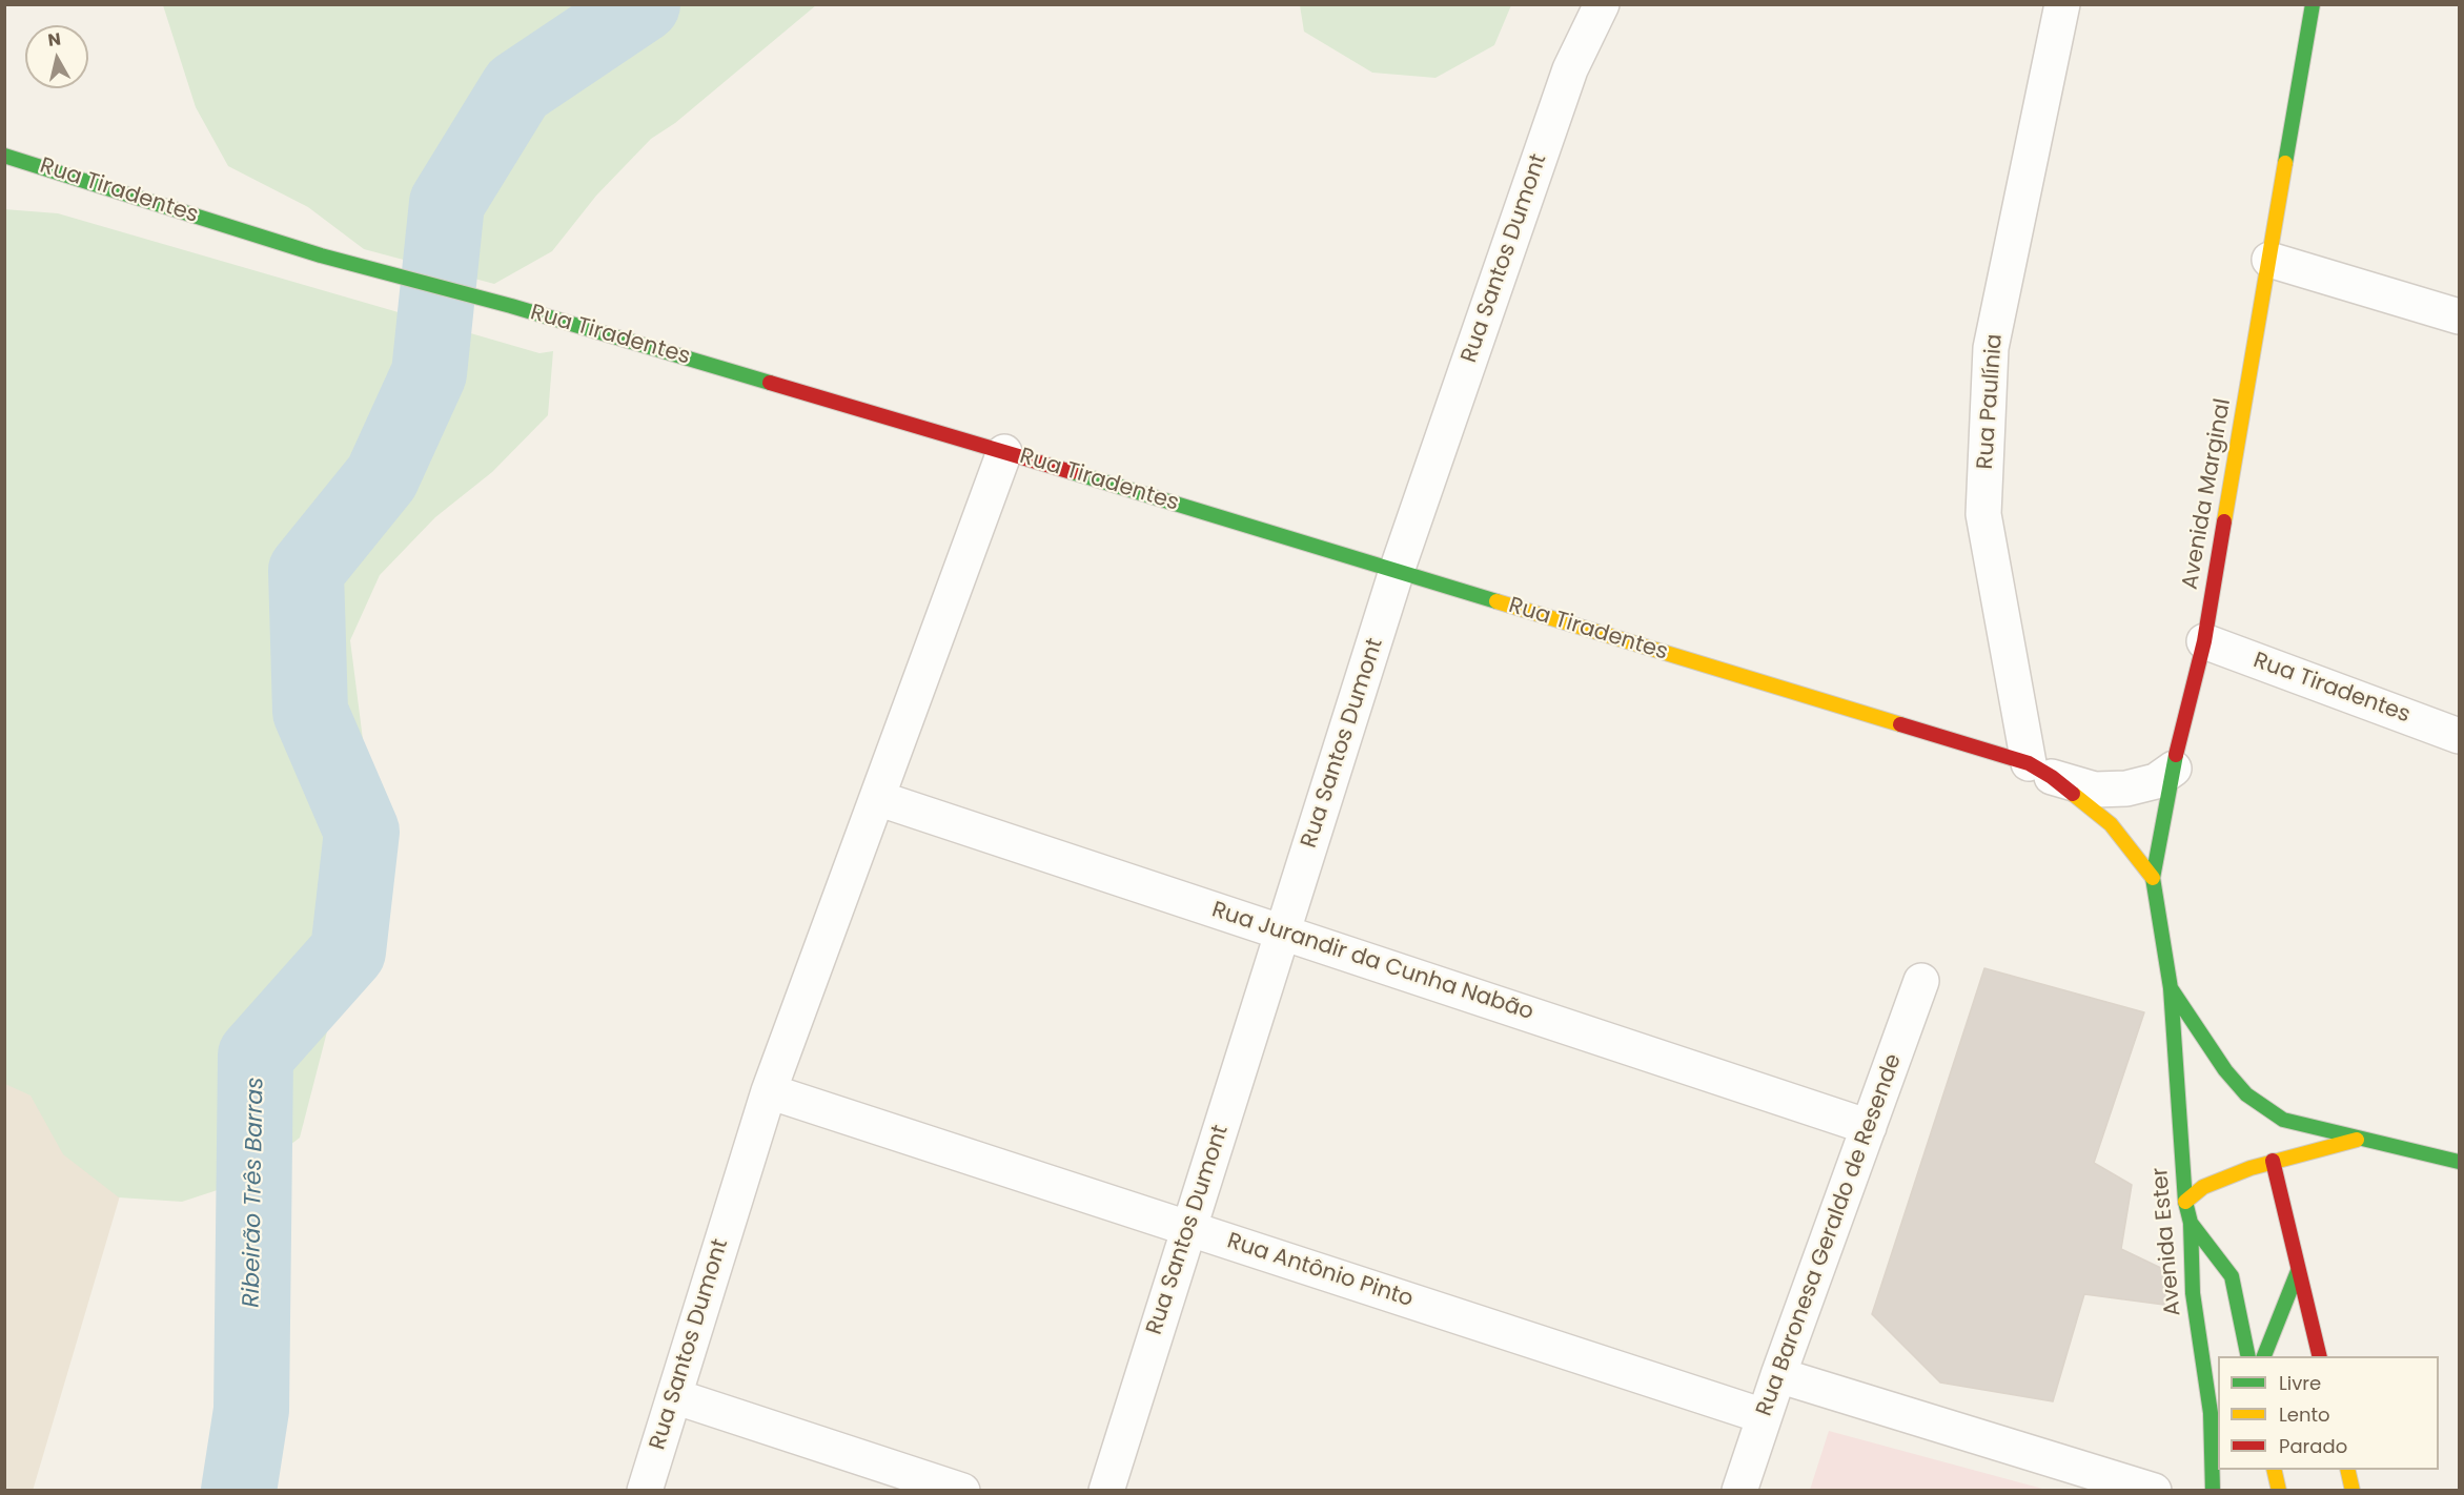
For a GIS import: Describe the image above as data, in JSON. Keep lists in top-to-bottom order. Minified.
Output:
{"streets":{"street":["Rua Tiradentes","Rua Santos Dumont","Rua Paulínia","Avenida Marginal","Rua Jurandir da Cunha Nabão","Rua Baronesa Geraldo de Resende","Avenida Ester","Rua Antônio Pinto"]},"crossings":[["Rua Tiradentes","Rua Santos Dumont"],["Rua Tiradentes","Rua Paulínia"],["Rua Tiradentes","Avenida Marginal"],["Rua Santos Dumont","Rua Jurandir da Cunha Nabão"],["Rua Santos Dumont","Rua Antônio Pinto"],["Avenida Marginal","Avenida Ester"],["Rua Jurandir da Cunha Nabão","Rua Baronesa Geraldo de Resende"],["Rua Baronesa Geraldo de Resende","Rua Antônio Pinto"]],"water":["Ribeirão Três Barras"],"legend":["Livre","Lento","Parado"],"north":"top"}
